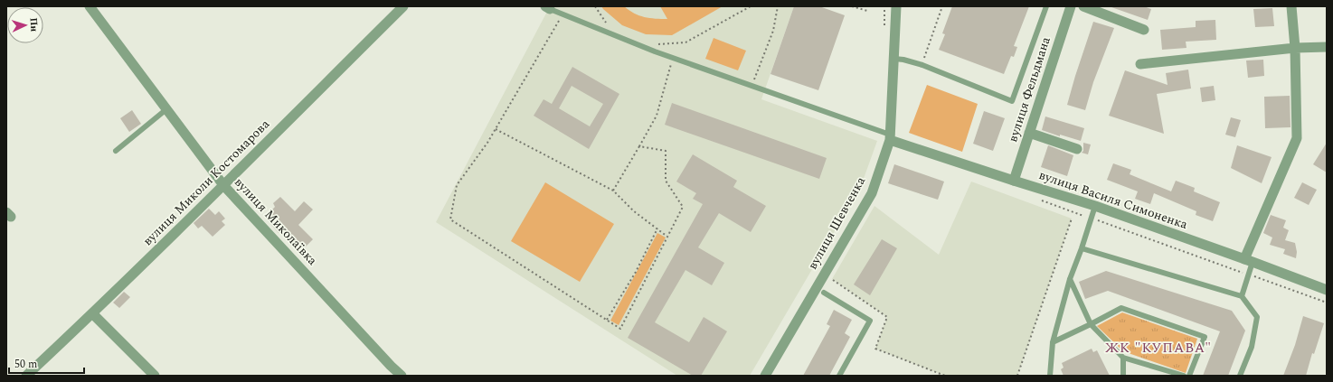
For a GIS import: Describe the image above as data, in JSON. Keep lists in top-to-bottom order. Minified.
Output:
{"streets":{"street":["вулиця Фельдмана","вулиця Миколи Костомарова","вулиця Василя Симоненка","вулиця Миколаївка","вулиця Шевченка"]},"crossings":[["вулиця Фельдмана","вулиця Василя Симоненка"],["вулиця Миколи Костомарова","вулиця Миколаївка"],["вулиця Василя Симоненка","вулиця Шевченка"]],"districts":["ЖК \"КУПАВА\""],"scale_bar":"50 m","north":"right"}
